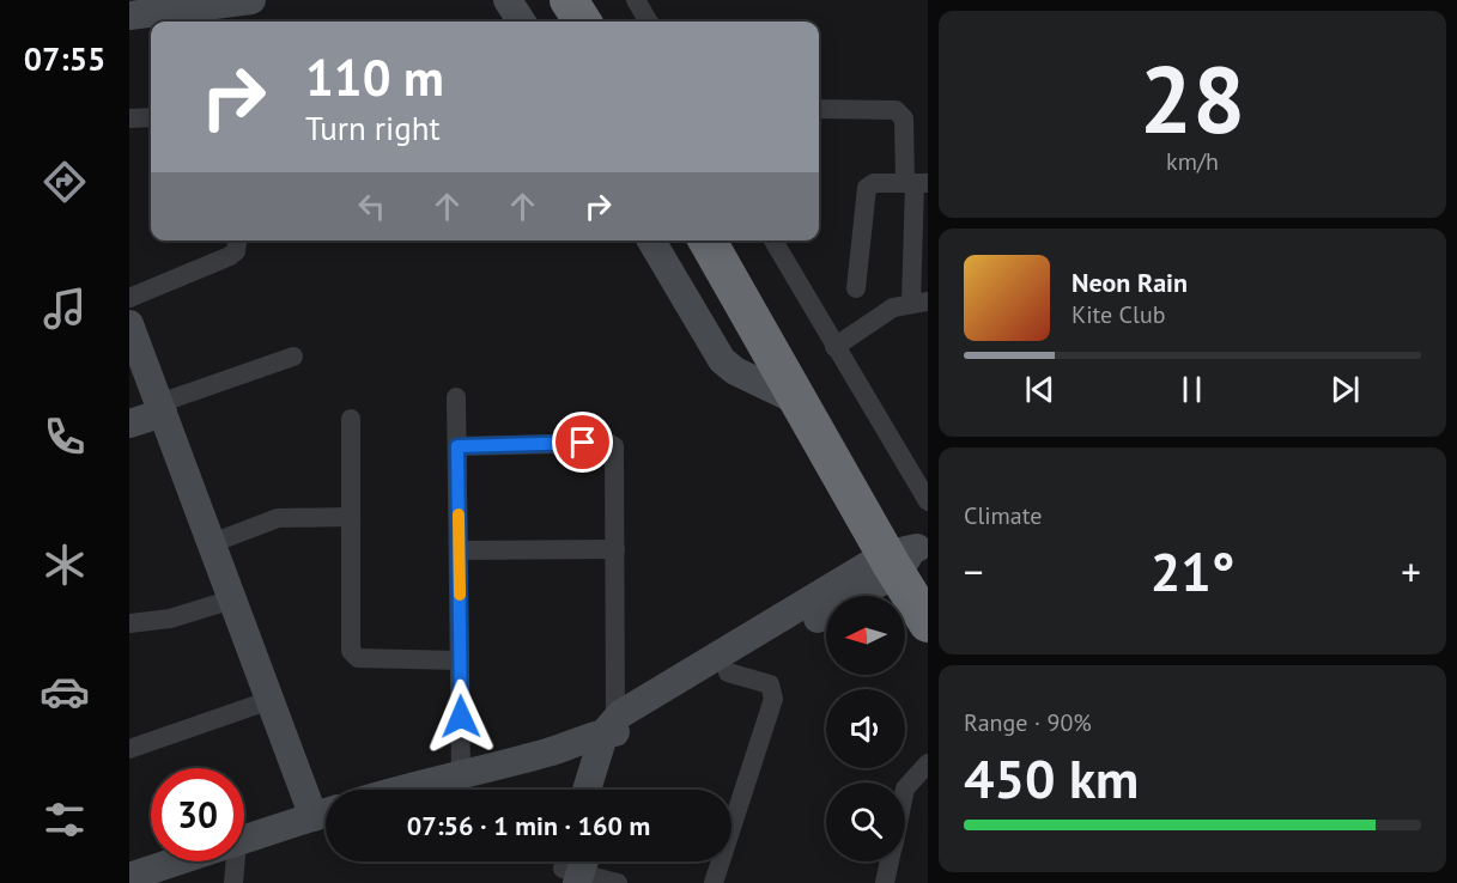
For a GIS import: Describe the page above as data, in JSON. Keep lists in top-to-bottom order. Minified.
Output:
{"north":"left","page":{"tabs":"07:55","tile":[["28","km/h"],"Climate",["Range · 90%","450 km"]],"turn":["110 m","Turn right"],"song":["Neon Rain","Kite Club"],"heat":["−","21°","+"],"limit":"30","trip":"07:56 · 1 min · 160 m"}}
